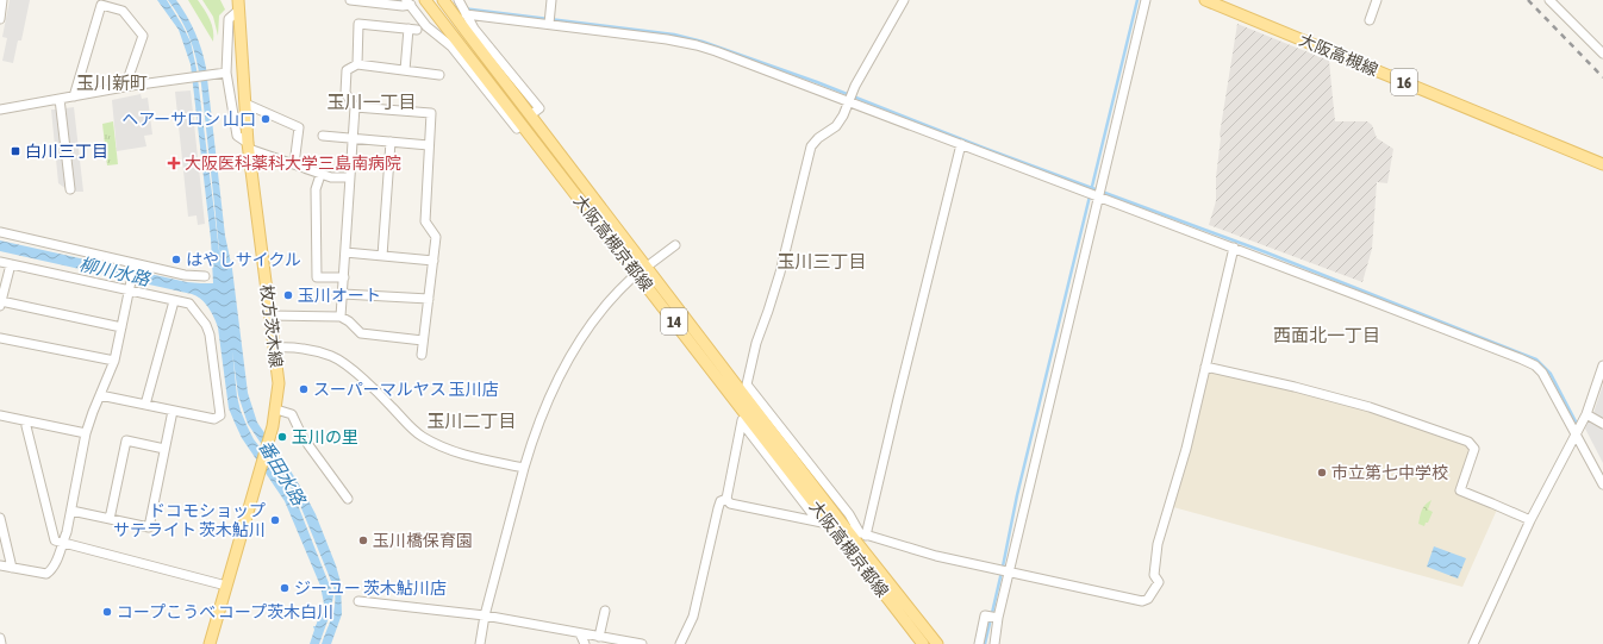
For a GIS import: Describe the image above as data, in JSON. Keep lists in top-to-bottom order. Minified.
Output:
{"streets":{"main road":["大阪高槻線","16","大阪高槻京都線","14","枚方茨木線"]},"districts":["玉川新町","玉川一丁目","玉川三丁目","西面北一丁目","玉川二丁目"],"water":["柳川水路","番田水路"],"places":{"other":["ヘアーサロン 山口","はやしサイクル","玉川オート","スーパーマルヤス 玉川店","玉川の里","市立第七中学校","ドコモショップ サテライト 茨木鮎川","玉川橋保育園","ジーユー 茨木鮎川店","コープこうべ コープ茨木白川"],"transit":["白川三丁目"],"health":["大阪医科薬科大学三島南病院"]}}
